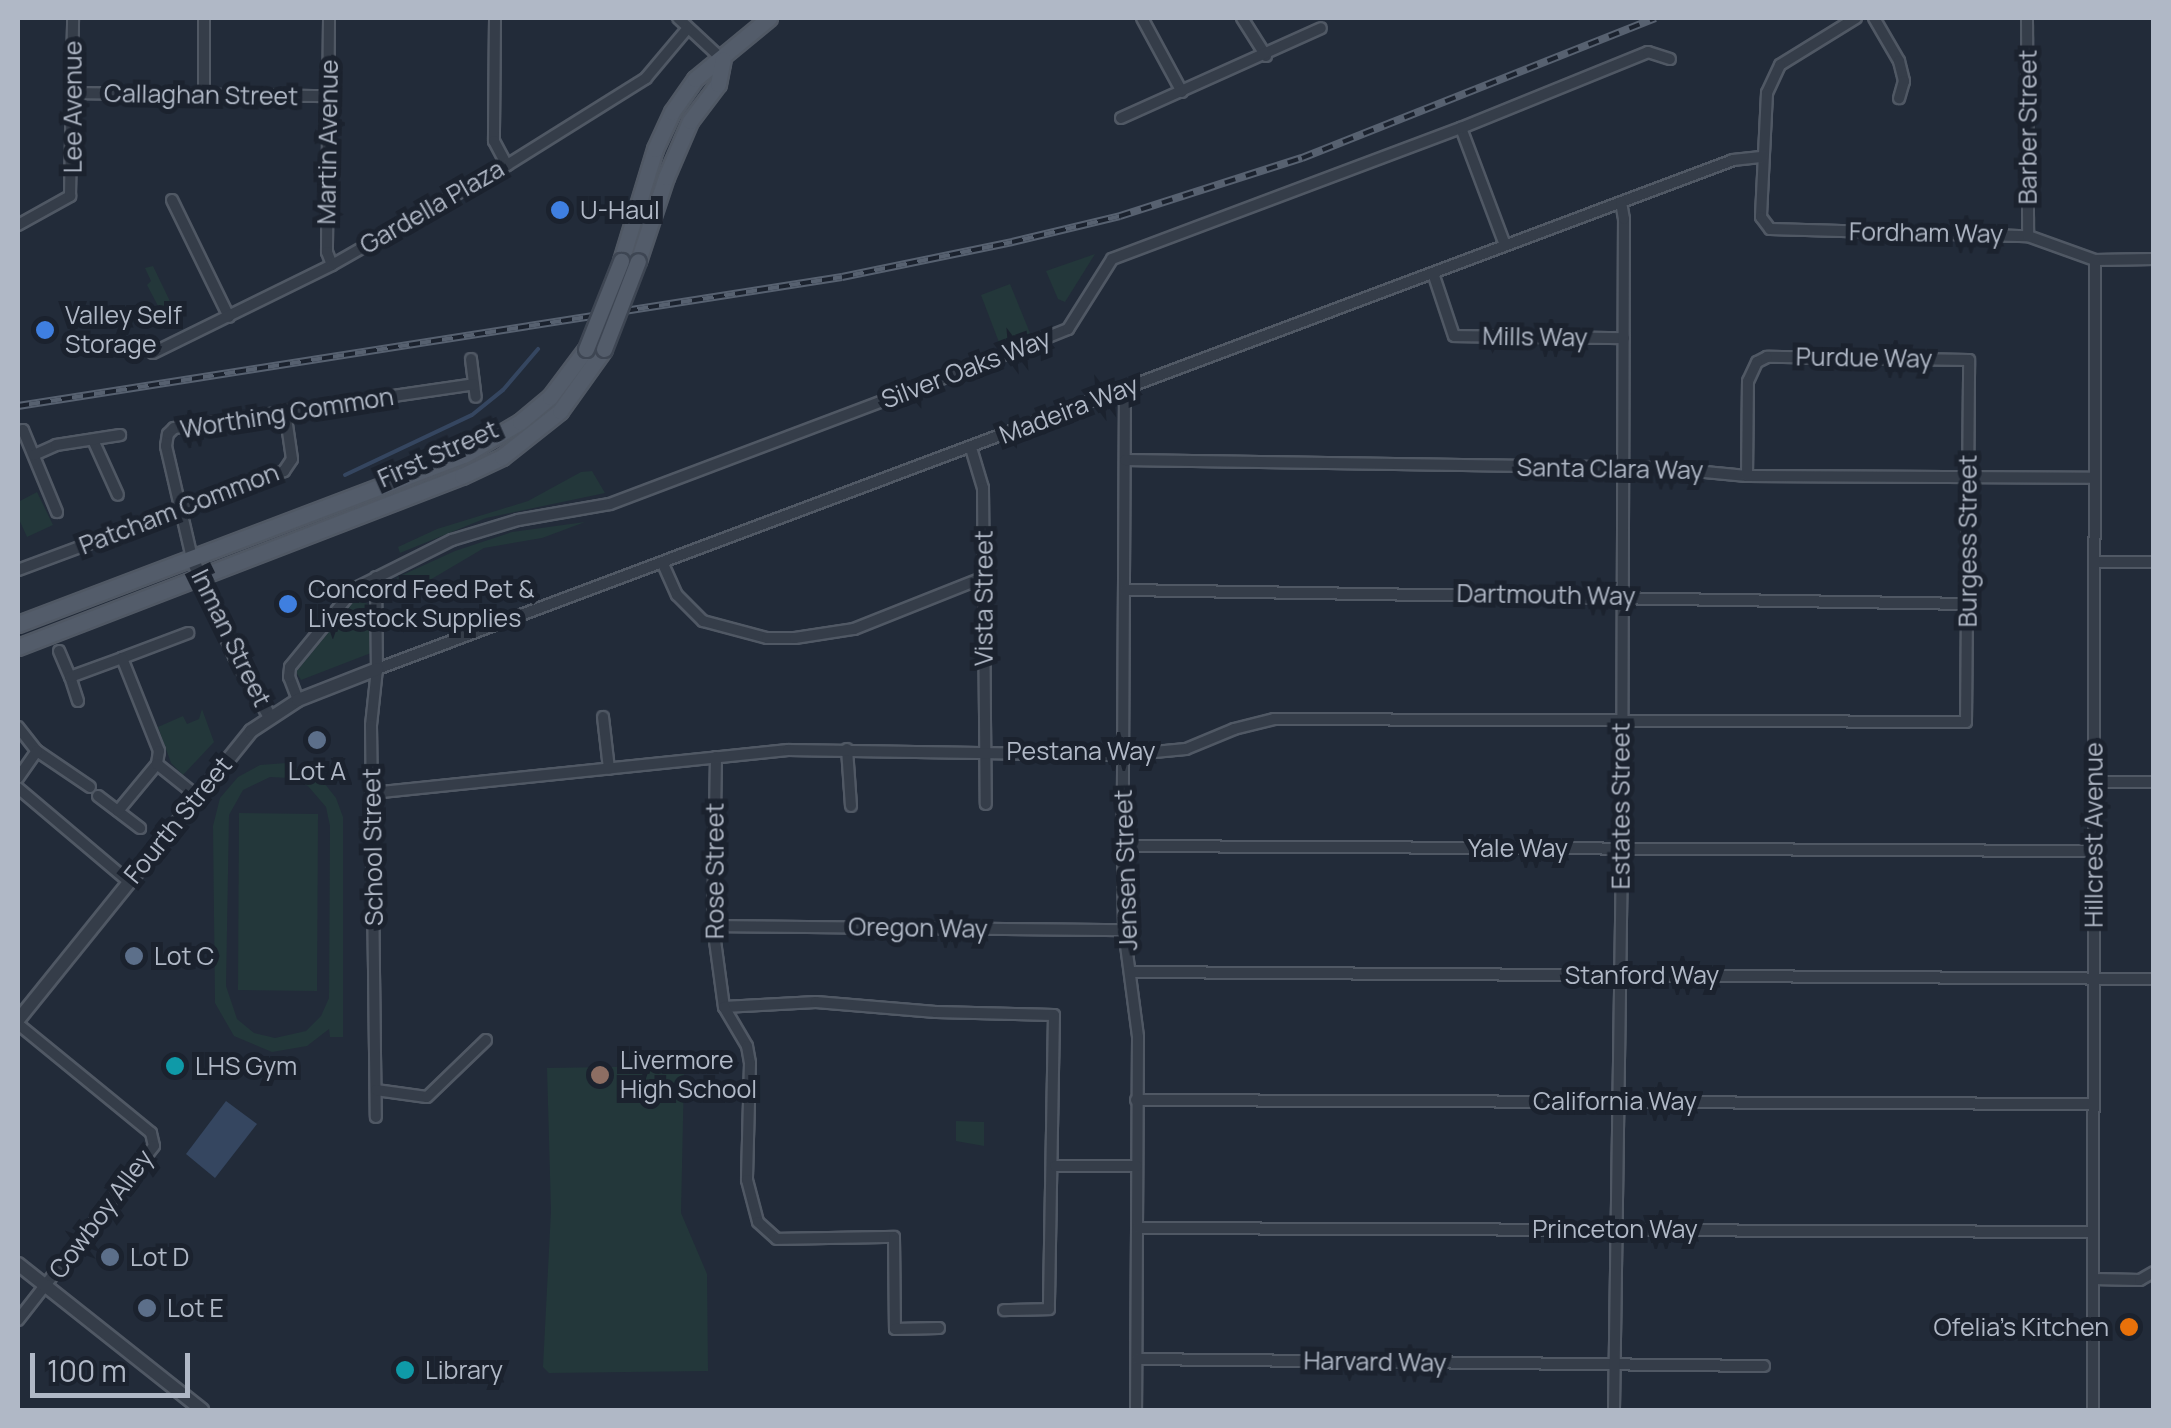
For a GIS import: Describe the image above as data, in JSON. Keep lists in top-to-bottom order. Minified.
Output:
{"streets":{"main road":["First Street"],"street":["Callaghan Street","Lee Avenue","Barber Street","Martin Avenue","Gardella Plaza","Fordham Way","Mills Way","Purdue Way","Silver Oaks Way","Madeira Way","Worthing Common","Santa Clara Way","Patcham Common","Burgess Street","Dartmouth Way","Vista Street","Inman Street","Pestana Way","Estates Street","Fourth Street","Hillcrest Avenue","School Street","Yale Way","Jensen Street","Rose Street","Oregon Way","Stanford Way","California Way","Cowboy Alley","Princeton Way","Harvard Way"]},"crossings":[["Callaghan Street","Lee Avenue"],["Callaghan Street","Martin Avenue"],["Barber Street","Fordham Way"],["Martin Avenue","Gardella Plaza"],["Fordham Way","Madeira Way"],["Fordham Way","Hillcrest Avenue"],["Mills Way","Madeira Way"],["Mills Way","Estates Street"],["Purdue Way","Santa Clara Way"],["Purdue Way","Burgess Street"],["Silver Oaks Way","Fourth Street"],["Silver Oaks Way","School Street"],["Madeira Way","Vista Street"],["Madeira Way","Estates Street"],["Madeira Way","Fourth Street"],["Madeira Way","School Street"],["Madeira Way","Jensen Street"],["Worthing Common","First Street"],["Worthing Common","Patcham Common"],["Worthing Common","Inman Street"],["First Street","Inman Street"],["Santa Clara Way","Burgess Street"],["Santa Clara Way","Estates Street"],["Santa Clara Way","Hillcrest Avenue"],["Santa Clara Way","Jensen Street"],["Burgess Street","Dartmouth Way"],["Burgess Street","Pestana Way"],["Dartmouth Way","Estates Street"],["Dartmouth Way","Jensen Street"],["Vista Street","Pestana Way"],["Inman Street","Fourth Street"],["Pestana Way","Estates Street"],["Pestana Way","School Street"],["Pestana Way","Jensen Street"],["Pestana Way","Rose Street"],["Estates Street","Yale Way"],["Estates Street","Stanford Way"],["Estates Street","California Way"],["Estates Street","Princeton Way"],["Estates Street","Harvard Way"],["Fourth Street","School Street"],["Fourth Street","Cowboy Alley"],["Hillcrest Avenue","Yale Way"],["Hillcrest Avenue","Stanford Way"],["Hillcrest Avenue","California Way"],["Hillcrest Avenue","Princeton Way"],["Yale Way","Jensen Street"],["Jensen Street","Oregon Way"],["Jensen Street","Stanford Way"],["Jensen Street","California Way"],["Jensen Street","Princeton Way"],["Jensen Street","Harvard Way"],["Rose Street","Oregon Way"]],"places":["U-Haul","Valley Self Storage","Concord Feed Pet & Livestock Supplies","Lot A","Lot C","LHS Gym","Livermore High School","Lot D","Lot E","Ofelia's Kitchen","Library"],"scale_bar":"100 m"}
